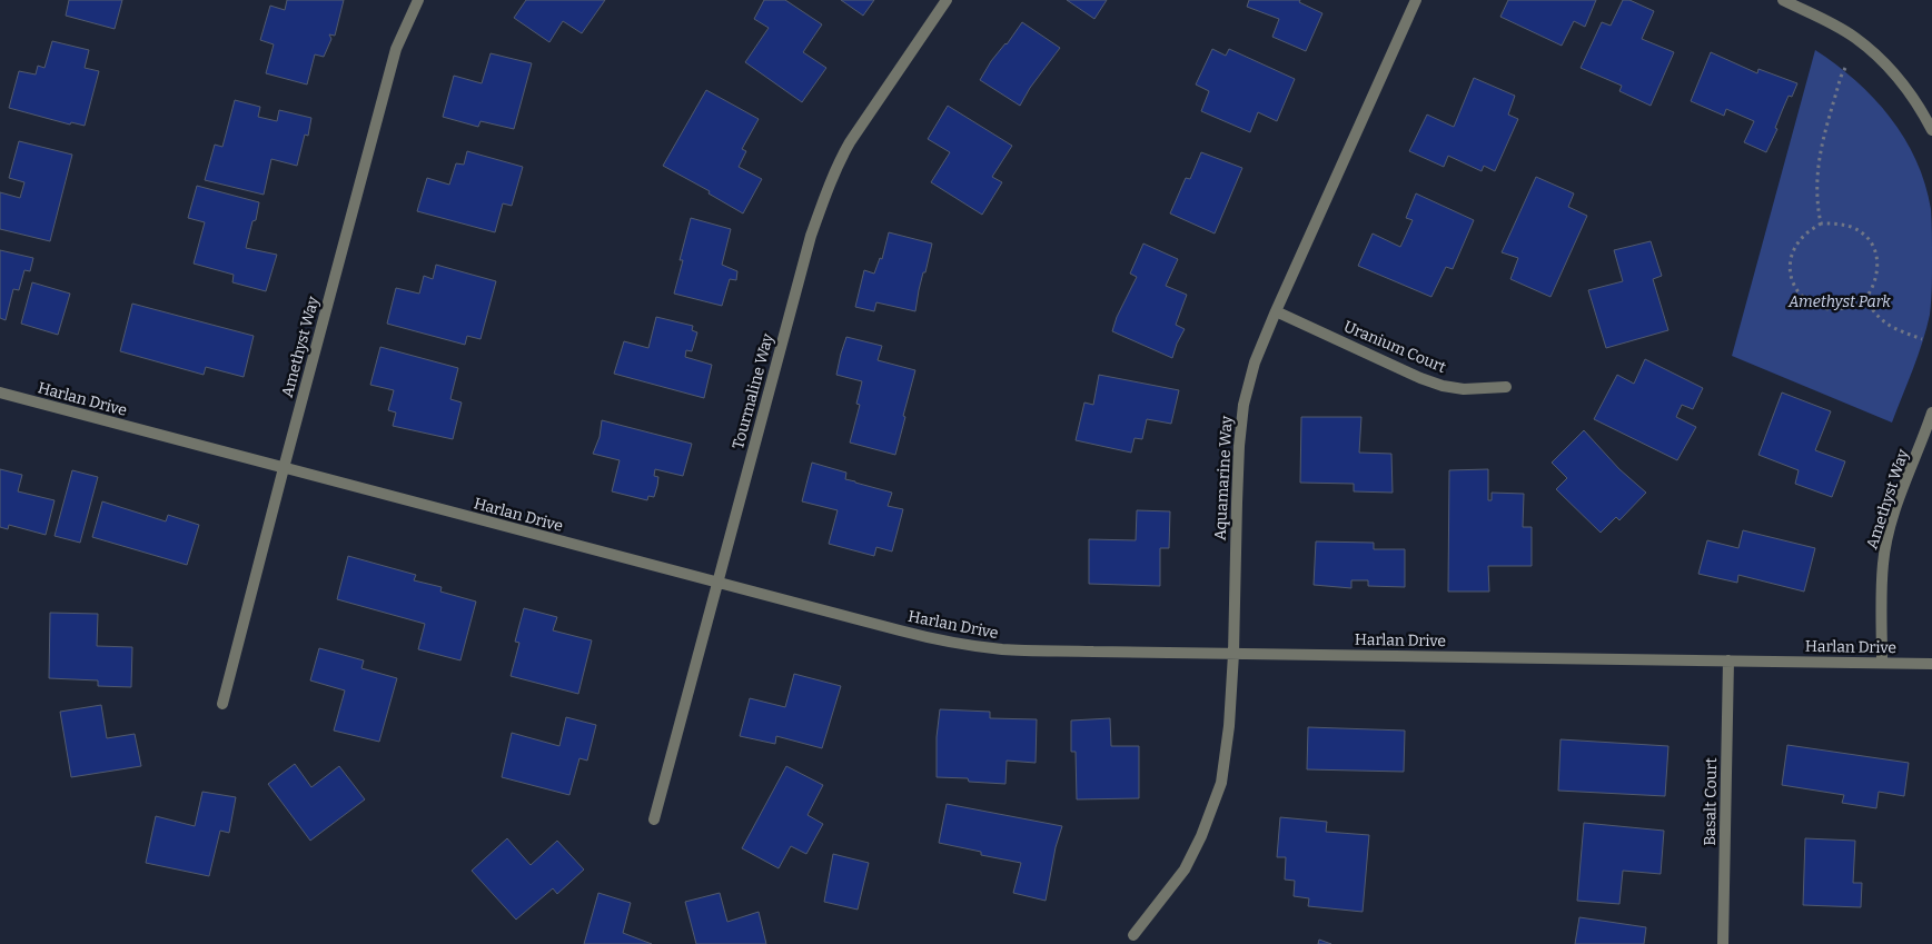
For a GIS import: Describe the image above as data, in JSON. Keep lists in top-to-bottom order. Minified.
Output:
{"streets":{"street":["Amethyst Way","Uranium Court","Tourmaline Way","Harlan Drive","Aquamarine Way","Basalt Court"]},"crossings":[["Amethyst Way","Harlan Drive"],["Uranium Court","Aquamarine Way"],["Tourmaline Way","Harlan Drive"],["Harlan Drive","Aquamarine Way"],["Harlan Drive","Basalt Court"]],"parks":["Amethyst Park"]}
